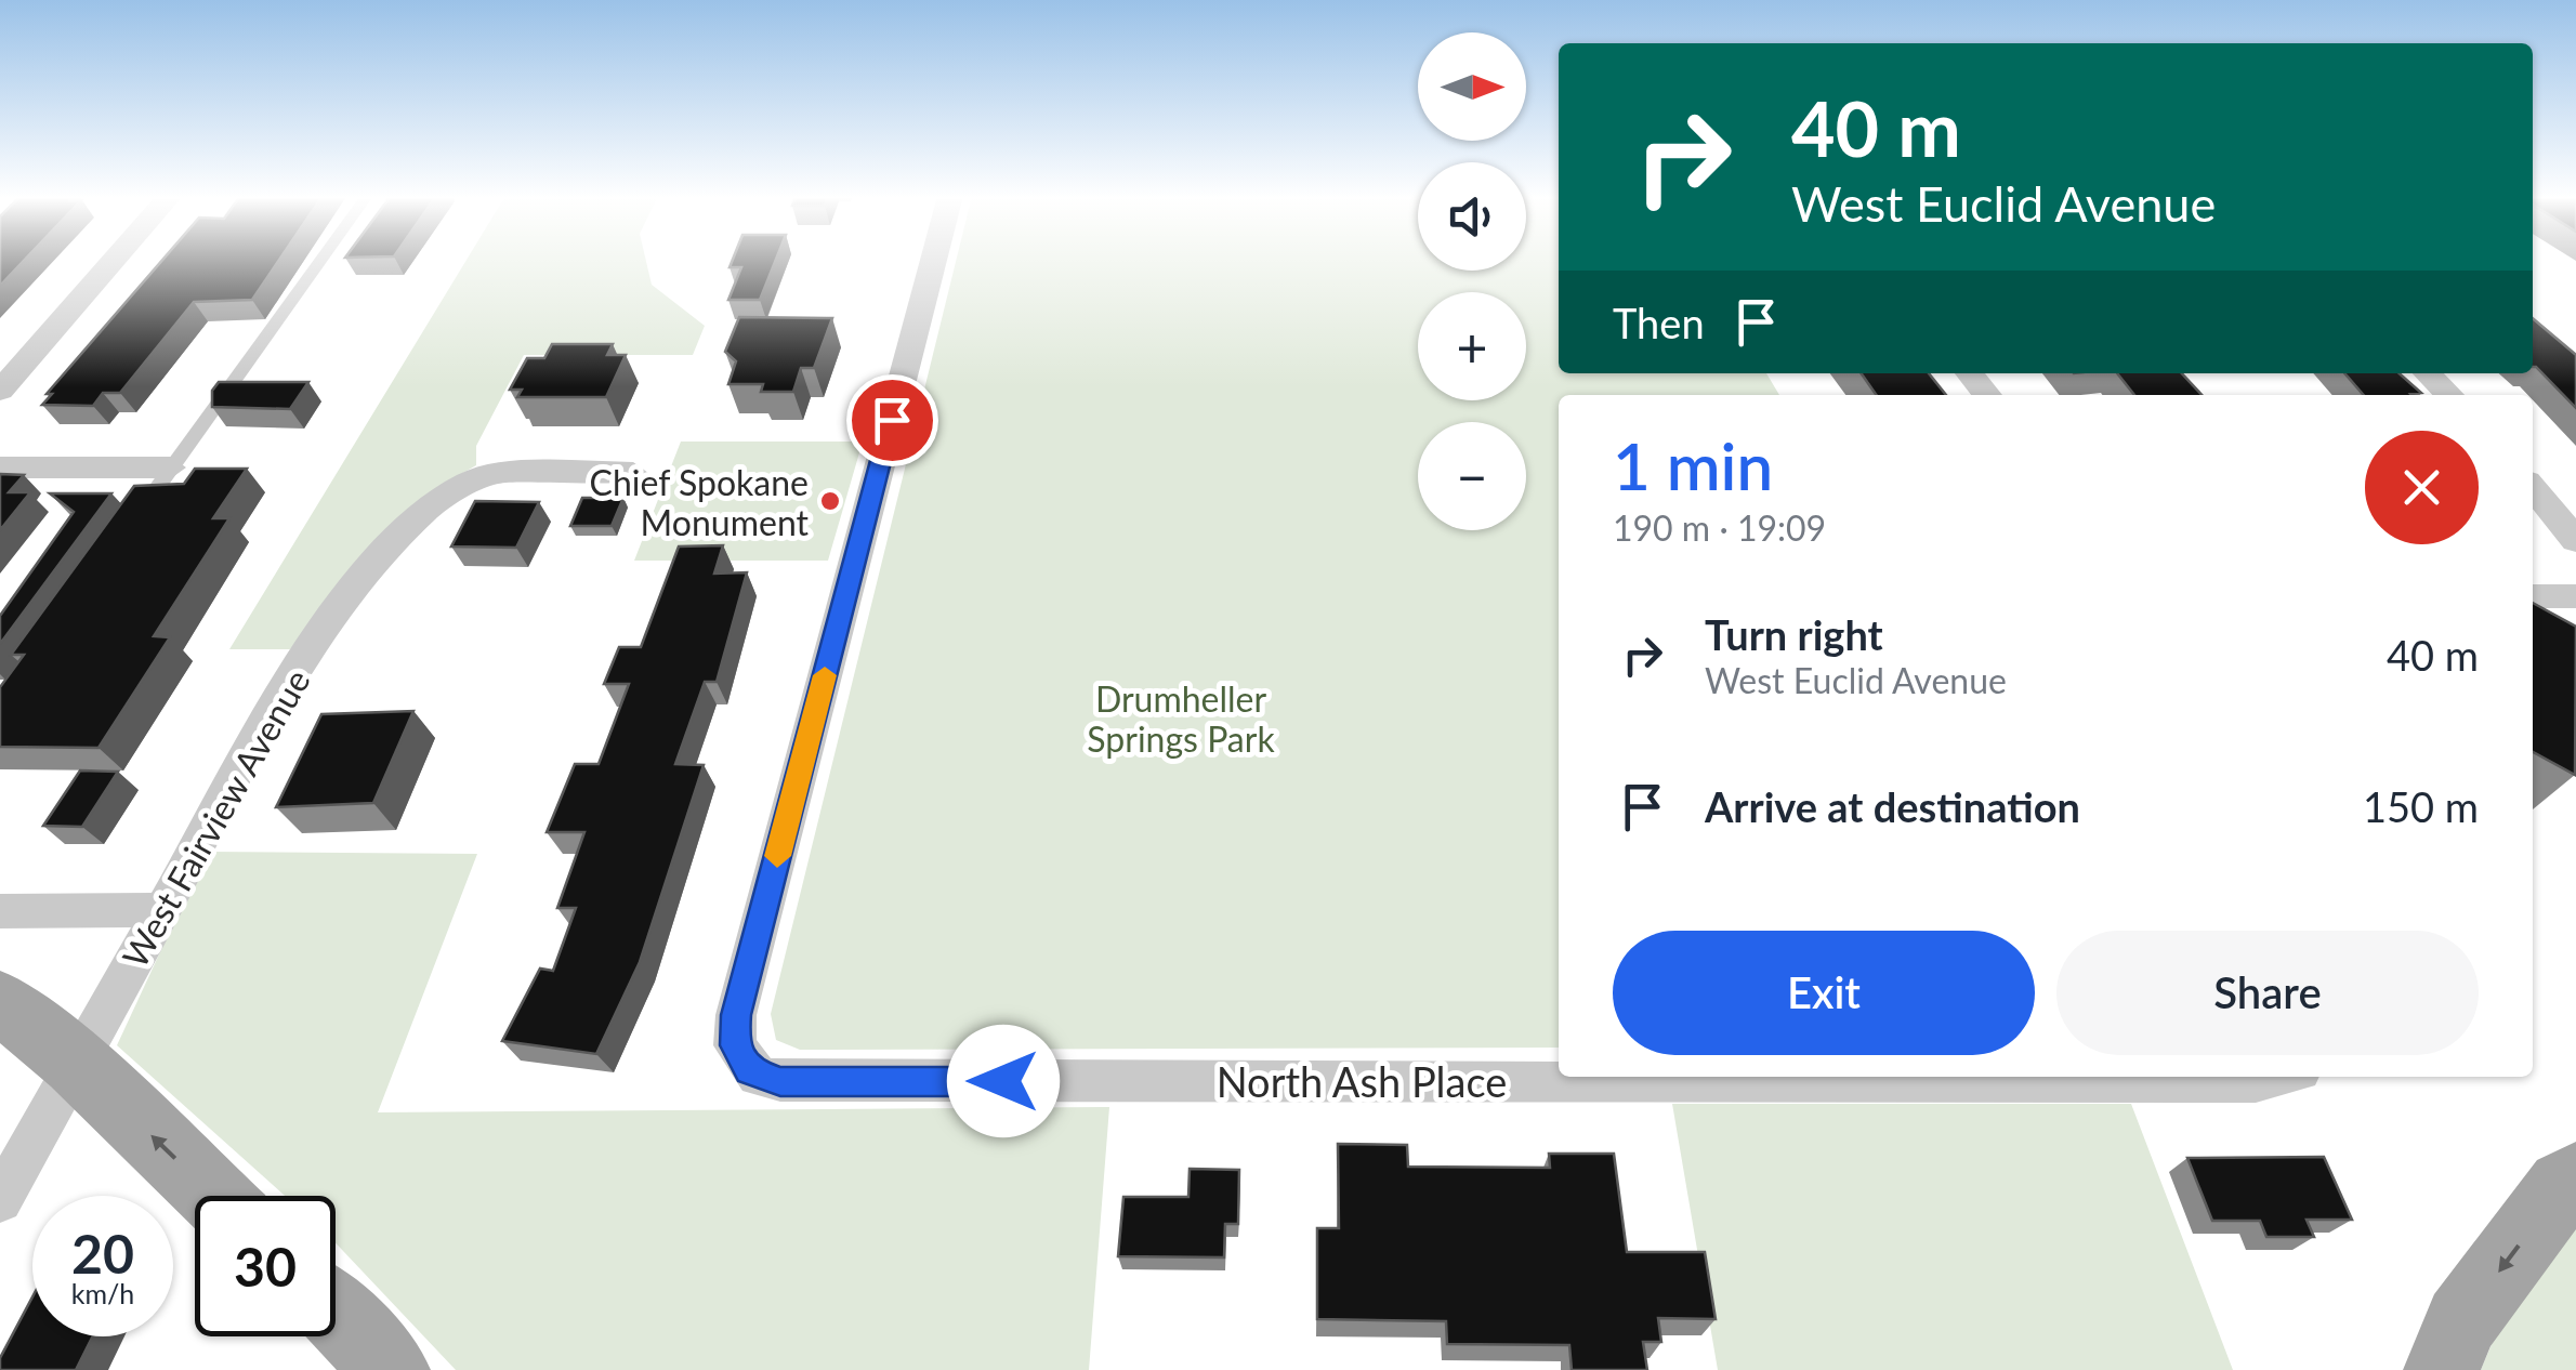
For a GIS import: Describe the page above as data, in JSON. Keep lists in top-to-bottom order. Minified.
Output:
{"streets":{"street":["West Fairview Avenue","North Ash Place"]},"parks":["Drumheller Springs Park"],"places":["Chief Spokane Monument"],"north":"right","page":{"map_buttons":["+","−"],"turn":["40 m","West Euclid Avenue"],"then":"Then","heading":["1 min","190 m · 19:09"],"list":[{"name":"Turn right","note":"West Euclid Avenue","value":"40 m"},{"name":"Arrive at destination","value":"150 m"}],"buttons":["Exit","Share"],"speed":"20 km/h","limit":"30"}}
